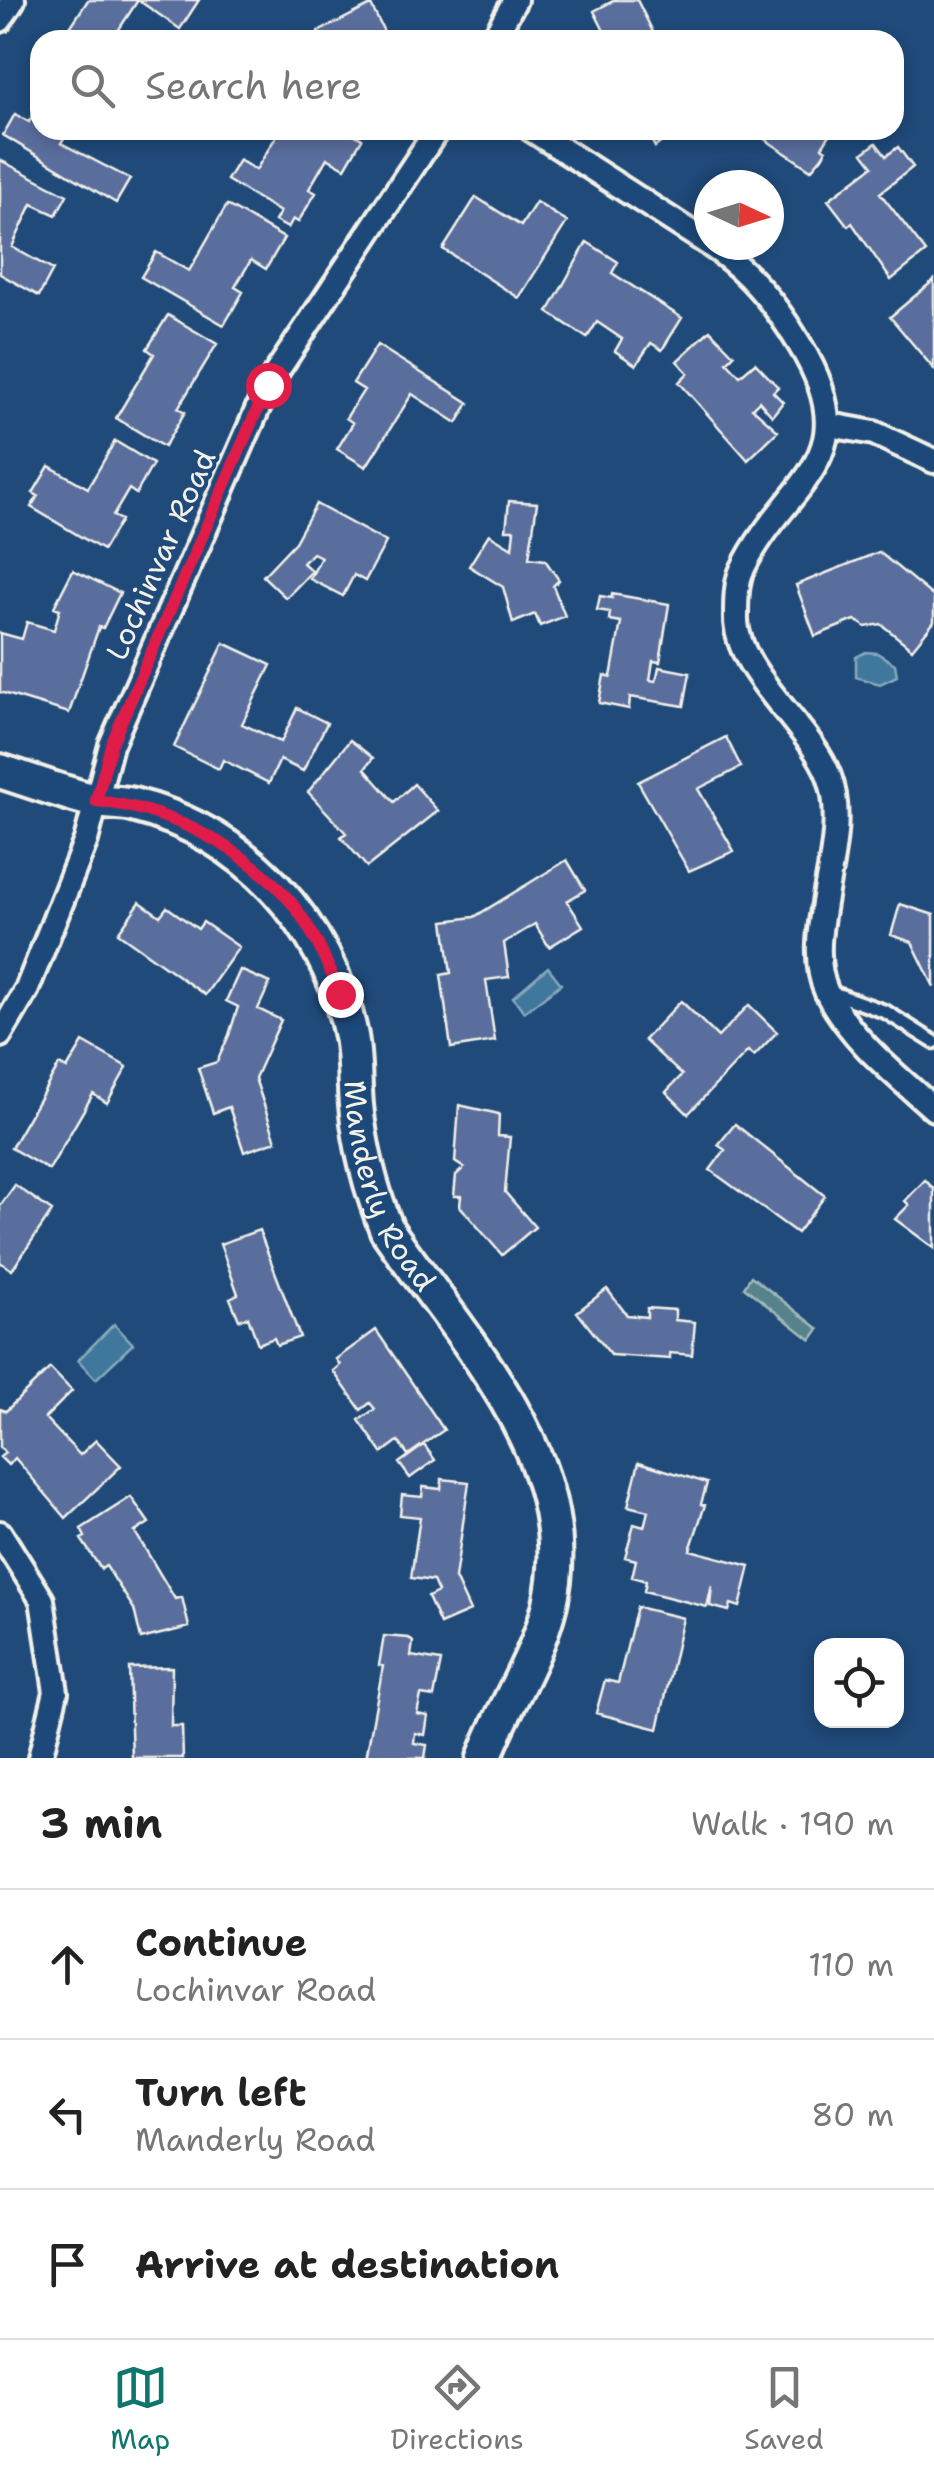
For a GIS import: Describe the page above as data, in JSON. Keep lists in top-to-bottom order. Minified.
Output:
{"streets":{"street":["Lochinvar Road","Manderly Road"]},"crossings":[["Lochinvar Road","Manderly Road"]],"north":"right","page":{"search":"Search here","heading":["3 min","Walk · 190 m"],"list":[["Continue","Lochinvar Road","110 m"],["Turn left","Manderly Road","80 m"],"Arrive at destination"],"nav":["Map","Directions","Saved"]}}
